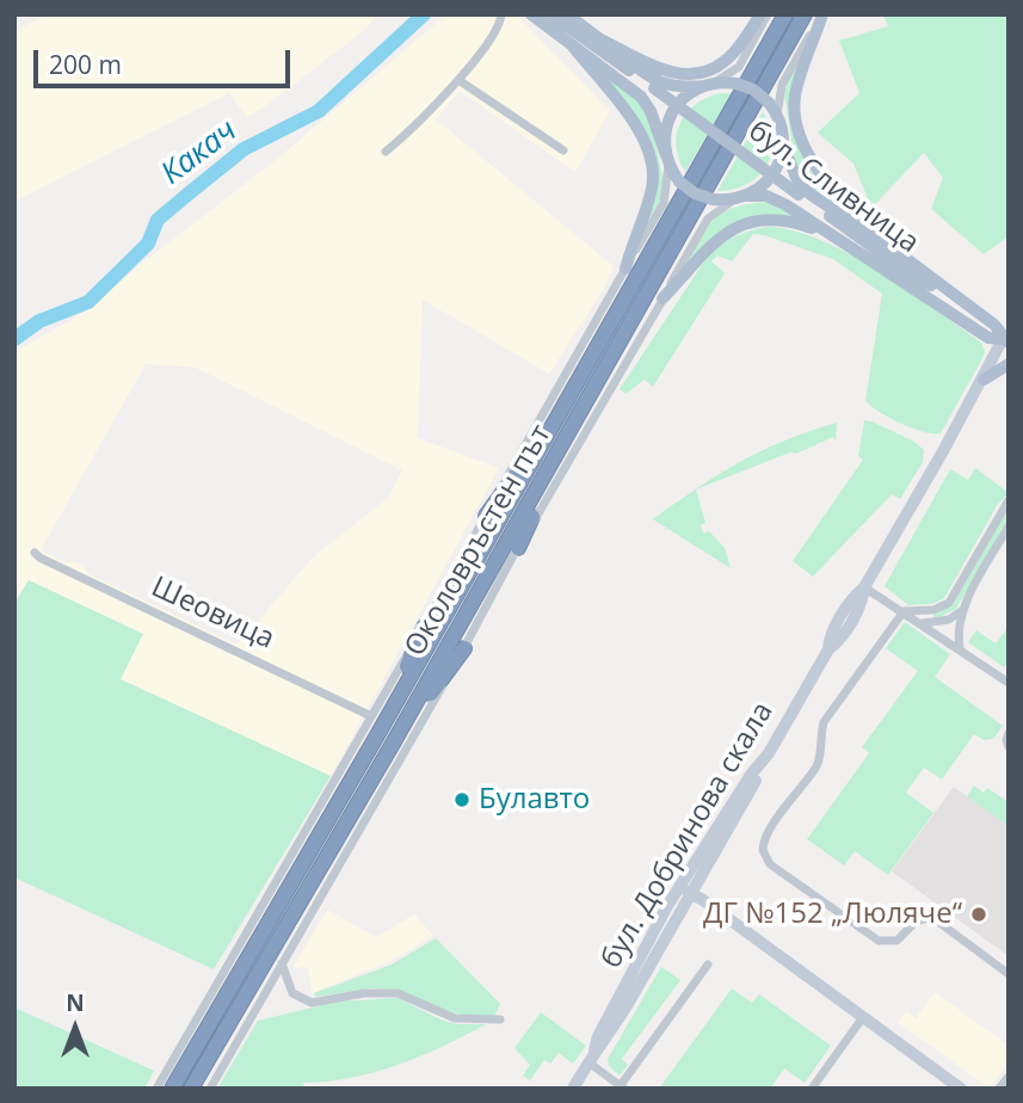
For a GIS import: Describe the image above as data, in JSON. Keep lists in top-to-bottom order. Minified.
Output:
{"streets":{"highway":["Околовръстен път"],"main road":["бул. Сливница","бул. Добринова скала"],"street":["Шеовица"]},"crossings":[["бул. Сливница","Околовръстен път"],["бул. Сливница","бул. Добринова скала"],["Околовръстен път","Шеовица"]],"water":["Какач"],"places":["Булавто","ДГ №152 „Люляче“"],"scale_bar":"200 m","north":"top"}
